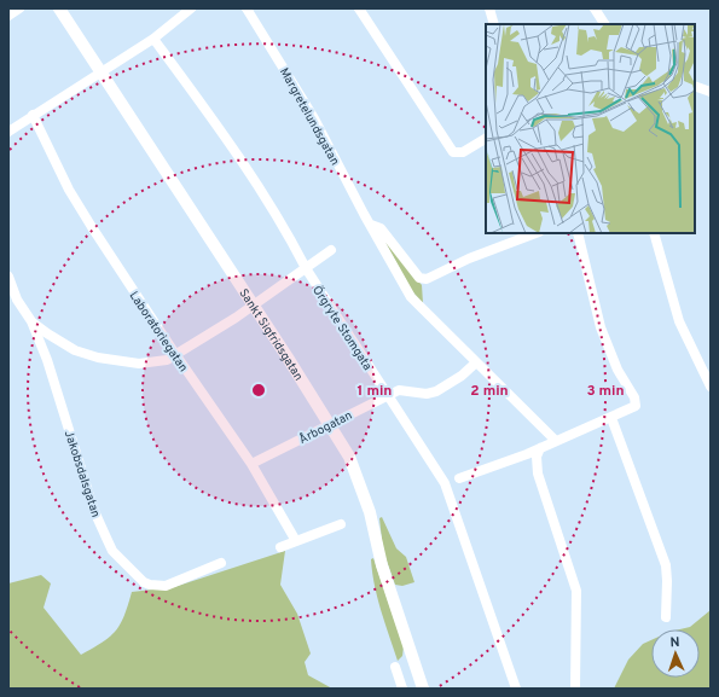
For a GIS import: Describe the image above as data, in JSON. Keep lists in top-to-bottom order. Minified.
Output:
{"streets":{"street":["Margretelundsgatan","Örgryte Stomgata","Laboratoriegatan","Sankt Sigfridsgatan","Årbogatan","Jakobsdalsgatan"]},"crossings":[["Margretelundsgatan","Årbogatan"],["Örgryte Stomgata","Årbogatan"],["Laboratoriegatan","Årbogatan"],["Sankt Sigfridsgatan","Årbogatan"]],"north":"top","rings":["1 min","2 min","3 min"]}
